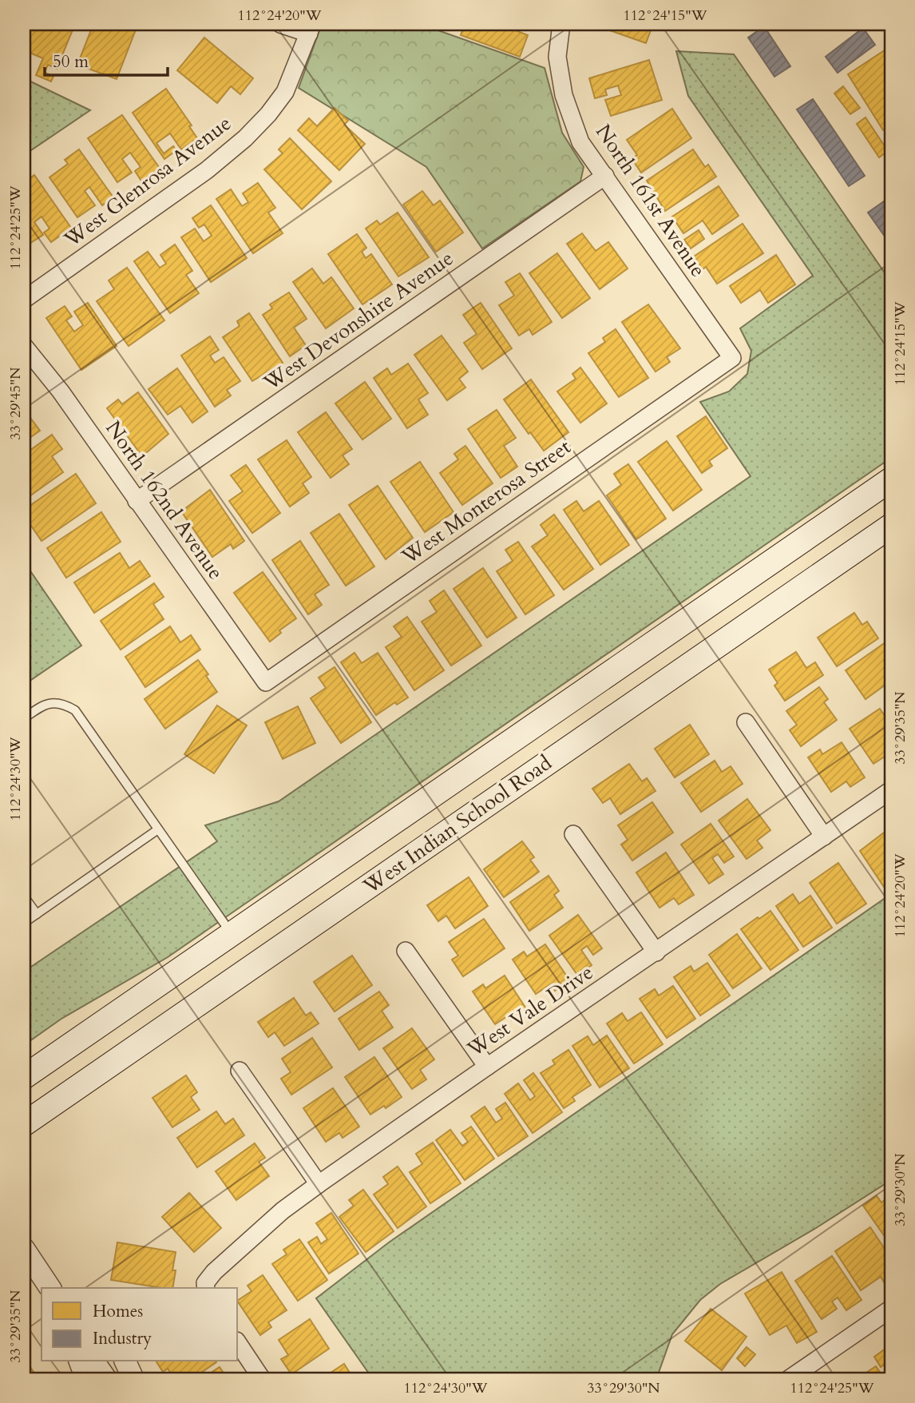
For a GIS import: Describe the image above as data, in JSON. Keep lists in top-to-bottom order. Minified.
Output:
{"streets":{"main road":["West Indian School Road"],"street":["West Glenrosa Avenue","North 161st Avenue","West Devonshire Avenue","North 162nd Avenue","West Monterosa Street","West Vale Drive"]},"crossings":[["North 161st Avenue","West Devonshire Avenue"],["North 161st Avenue","West Monterosa Street"],["West Devonshire Avenue","North 162nd Avenue"],["North 162nd Avenue","West Monterosa Street"]],"legend":["Homes","Industry"],"scale_bar":"50 m","coordinates":["112°24'20\"W","112°24'15\"W","112°24'25\"W","33°29'45\"N","33°29'35\"N","112°24'30\"W","33°29'30\"N"]}
